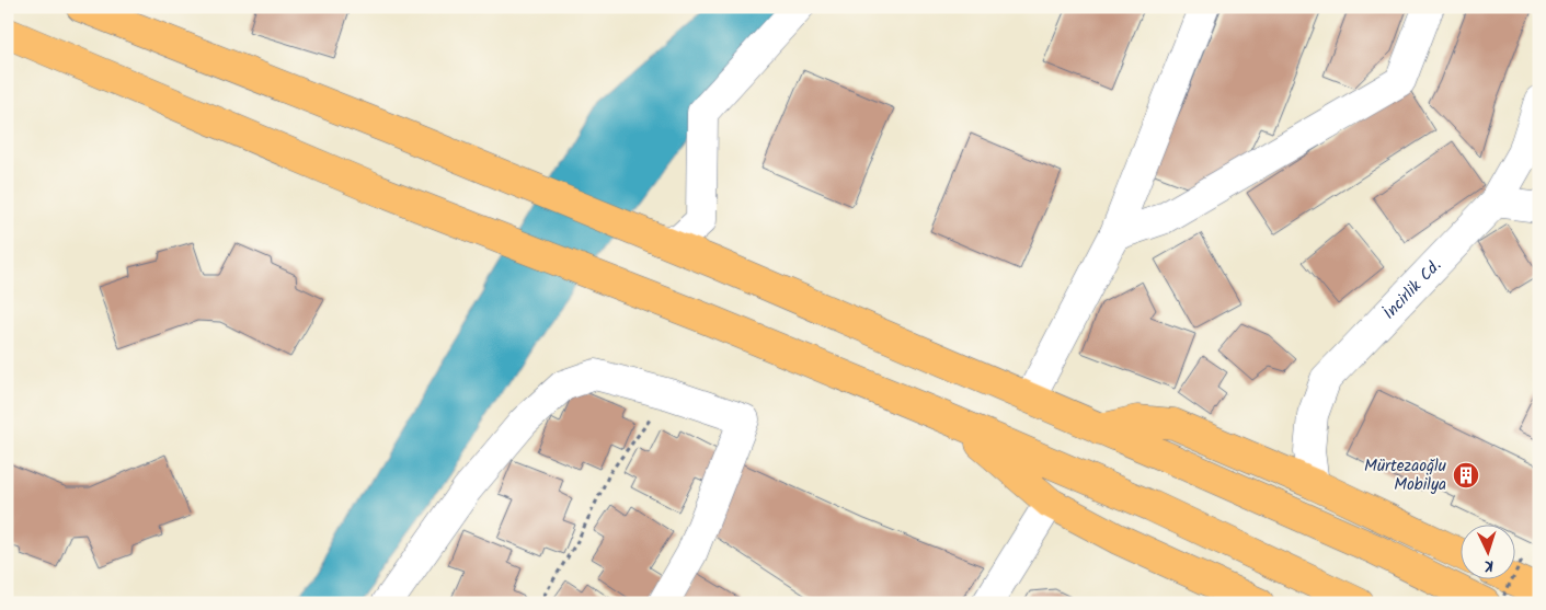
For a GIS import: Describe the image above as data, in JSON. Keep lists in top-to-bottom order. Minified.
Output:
{"streets":{"street":["İncirlik Cd."]},"places":{"building":["Mürtezaoğlu Mobilya"]},"north":"bottom"}
